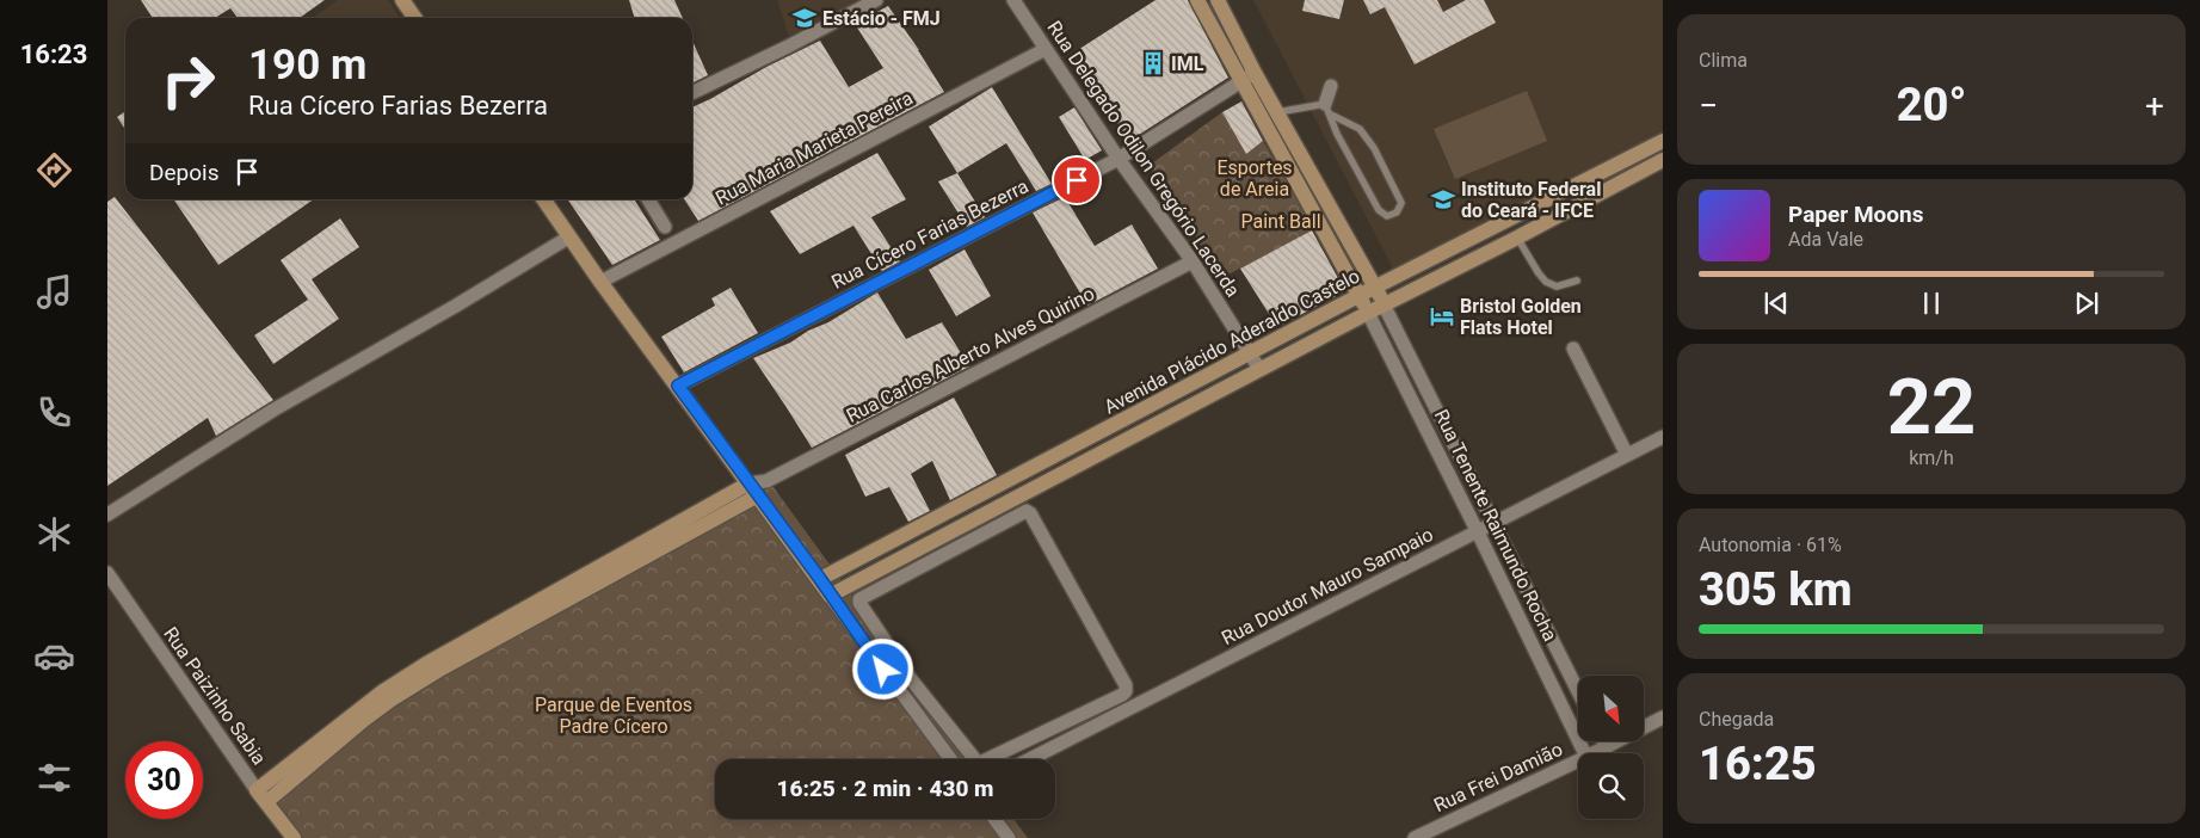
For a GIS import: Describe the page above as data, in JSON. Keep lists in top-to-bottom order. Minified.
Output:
{"streets":{"street":["Rua Maria Marieta Pereira","Rua Delegado Odilon Gregório Lacerda","Rua Cícero Farias Bezerra","Avenida Plácido Aderaldo Castelo","Rua Carlos Alberto Alves Quirino","Rua Tenente Raimundo Rocha","Rua Doutor Mauro Sampaio","Rua Paizinho Sabia","Rua Frei Damião"]},"crossings":[["Rua Maria Marieta Pereira","Rua Delegado Odilon Gregório Lacerda"],["Rua Delegado Odilon Gregório Lacerda","Rua Cícero Farias Bezerra"],["Rua Delegado Odilon Gregório Lacerda","Avenida Plácido Aderaldo Castelo"],["Rua Delegado Odilon Gregório Lacerda","Rua Carlos Alberto Alves Quirino"],["Avenida Plácido Aderaldo Castelo","Rua Tenente Raimundo Rocha"],["Rua Tenente Raimundo Rocha","Rua Doutor Mauro Sampaio"]],"parks":["Esportes de Areia","Paint Ball","Parque de Eventos Padre Cícero"],"places":{"school or university":["Estácio - FMJ","Instituto Federal do Ceará - IFCE"],"building":["IML"],"hotel":["Bristol Golden Flats Hotel"]},"north":"bottom right","page":{"tabs":"16:23","tile":["Clima",["22","km/h"],["Autonomia · 61%","305 km"],["Chegada","16:25"]],"turn":["190 m","Rua Cícero Farias Bezerra"],"heat":["−","20°","+"],"then":"Depois","song":["Paper Moons","Ada Vale"],"limit":"30","trip":"16:25 · 2 min · 430 m"}}
